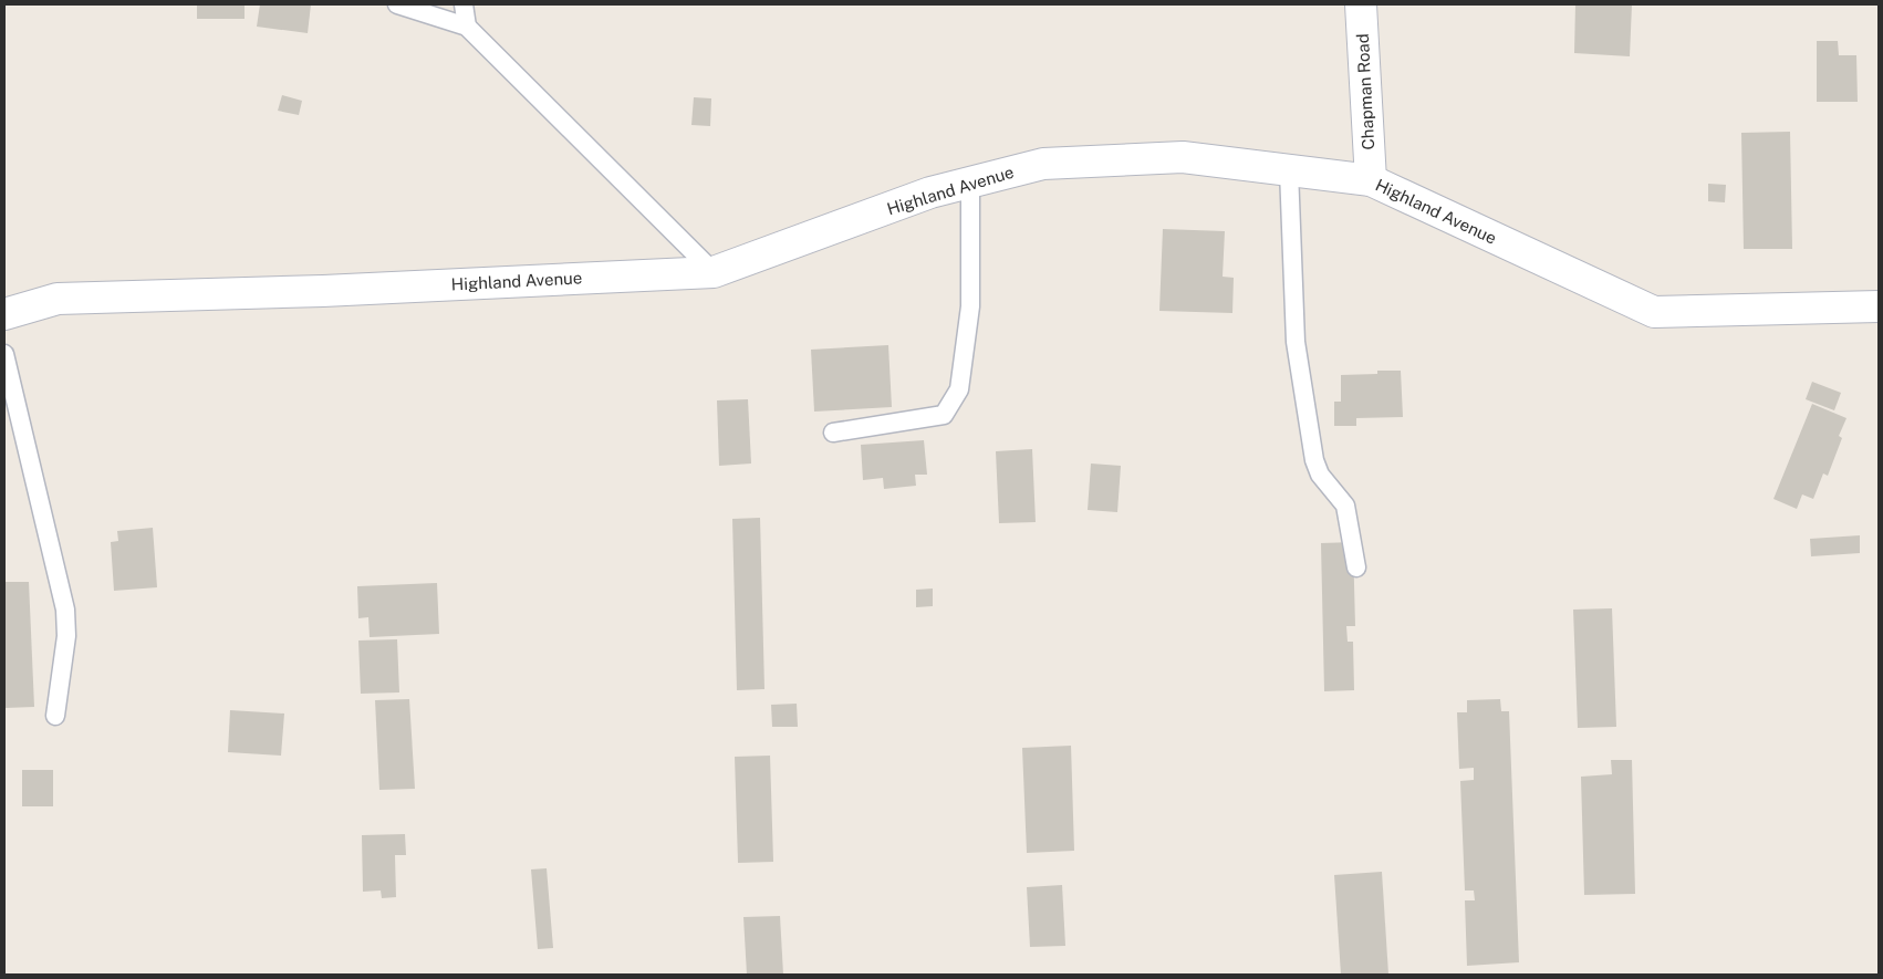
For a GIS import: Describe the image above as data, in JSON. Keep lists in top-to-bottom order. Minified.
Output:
{"streets":{"street":["Chapman Road","Highland Avenue"]},"crossings":[["Chapman Road","Highland Avenue"]]}
